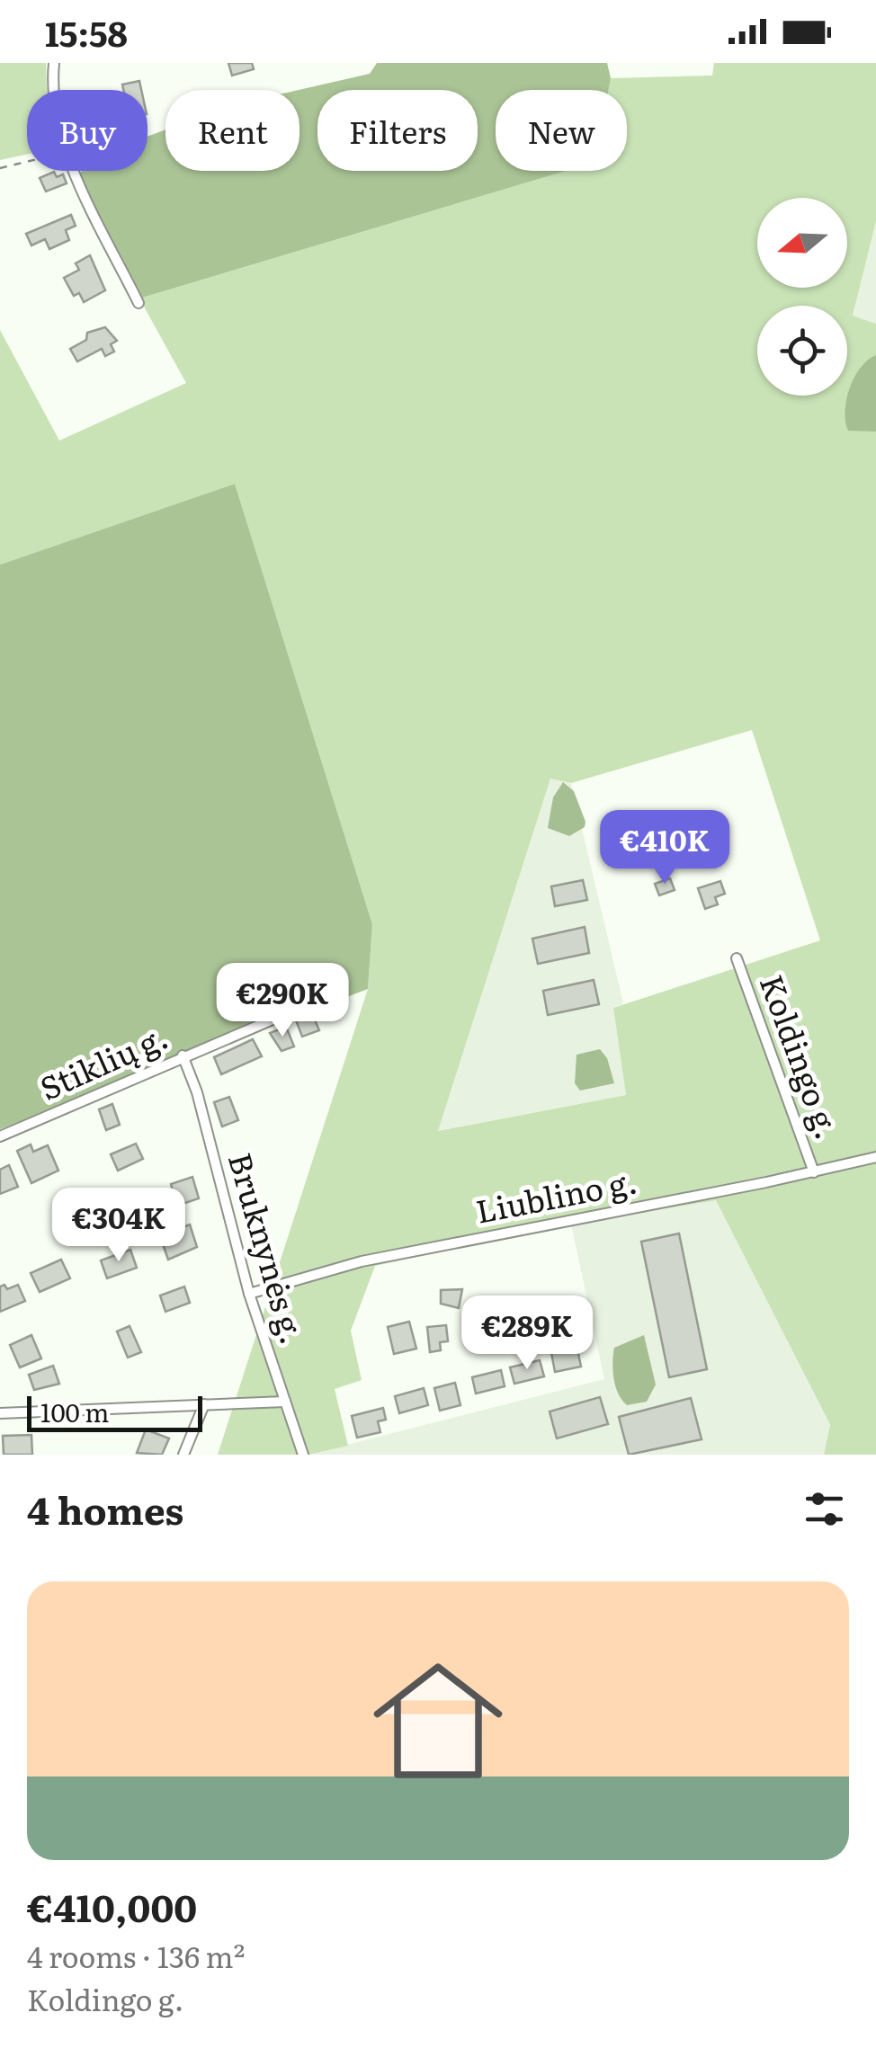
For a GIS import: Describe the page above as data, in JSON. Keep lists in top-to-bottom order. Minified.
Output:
{"streets":{"street":["Koldingo g.","Stiklių g.","Liublino g.","Bruknynės g."]},"crossings":[["Koldingo g.","Liublino g."],["Stiklių g.","Bruknynės g."],["Liublino g.","Bruknynės g."]],"scale_bar":"100 m","north":"left","page":{"status":"15:58","chip":["Buy","Rent","Filters","New"],"price":["€410K","€290K","€304K","€289K"],"scale":"100 m","heading":"4 homes","list":[{"name":"€410,000","note":"4 rooms · 136 m² · Koldingo g."}]}}
